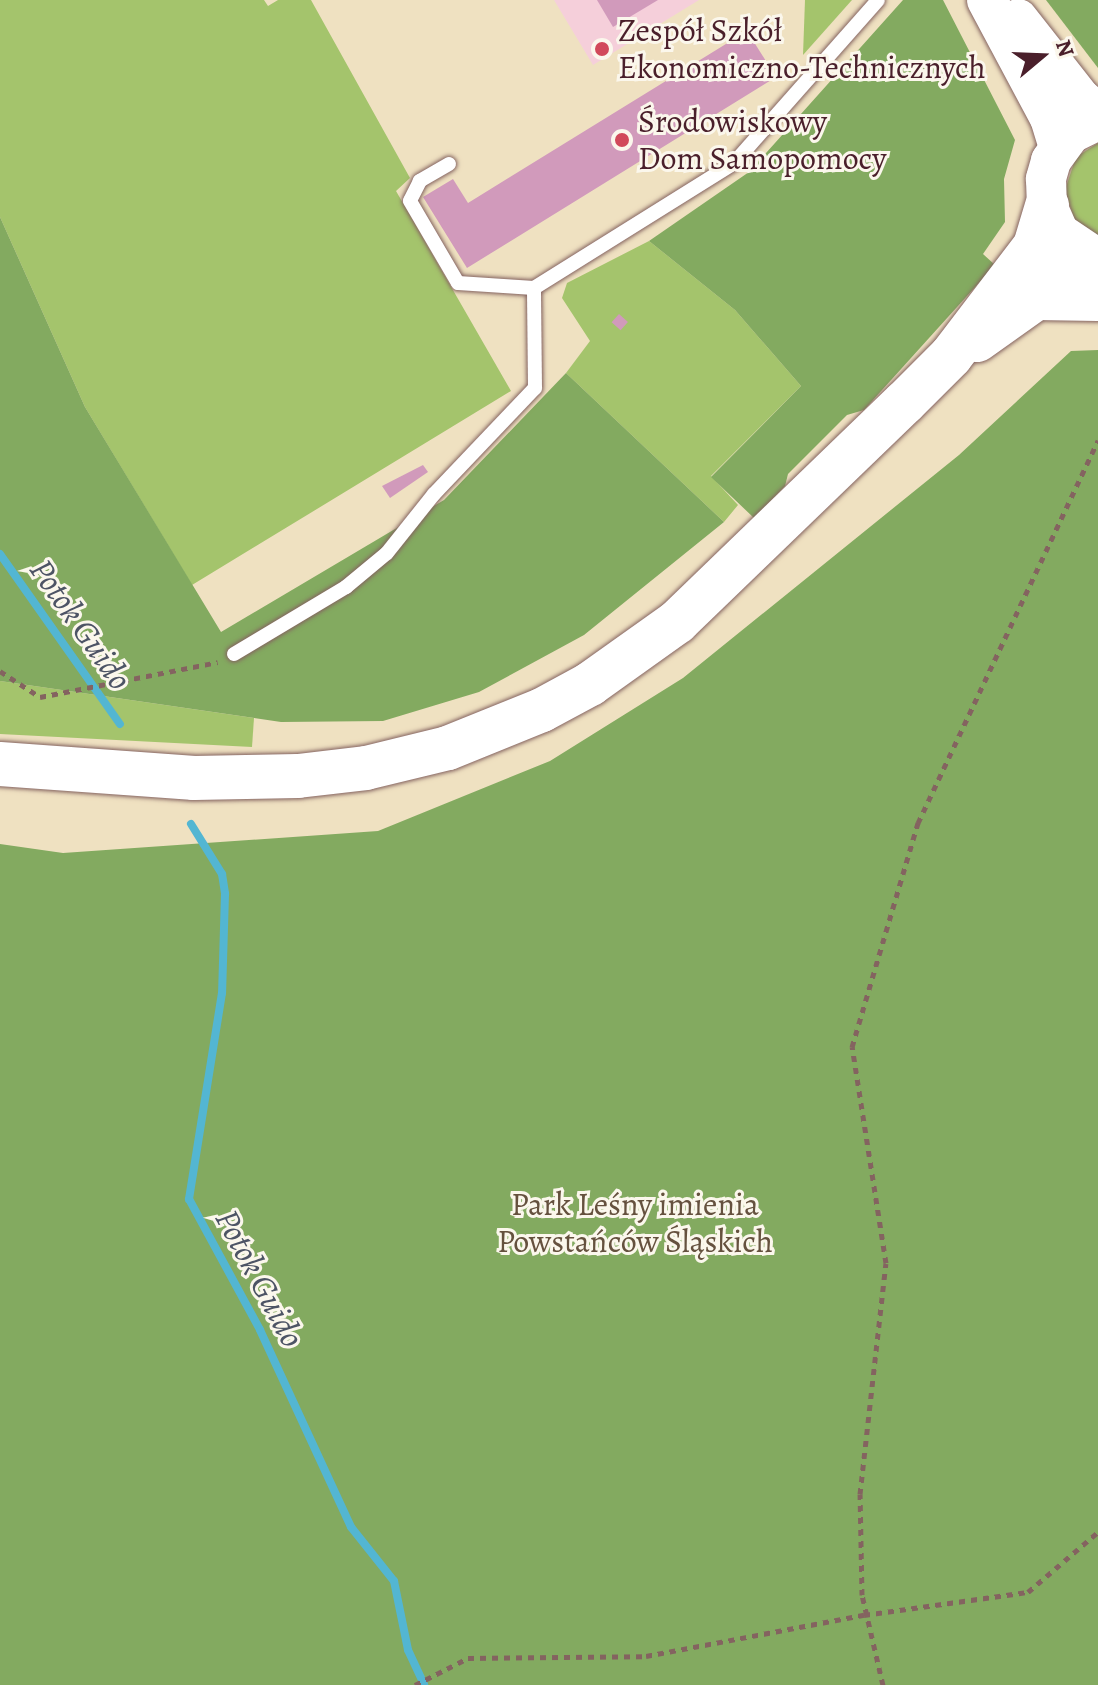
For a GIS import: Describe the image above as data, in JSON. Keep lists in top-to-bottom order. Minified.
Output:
{"water":["Potok Guido"],"parks":["Park Leśny imienia Powstańców Śląskich"],"places":["Zespół Szkół Ekonomiczno-Technicznych","Środowiskowy Dom Samopomocy"],"north":"right"}
